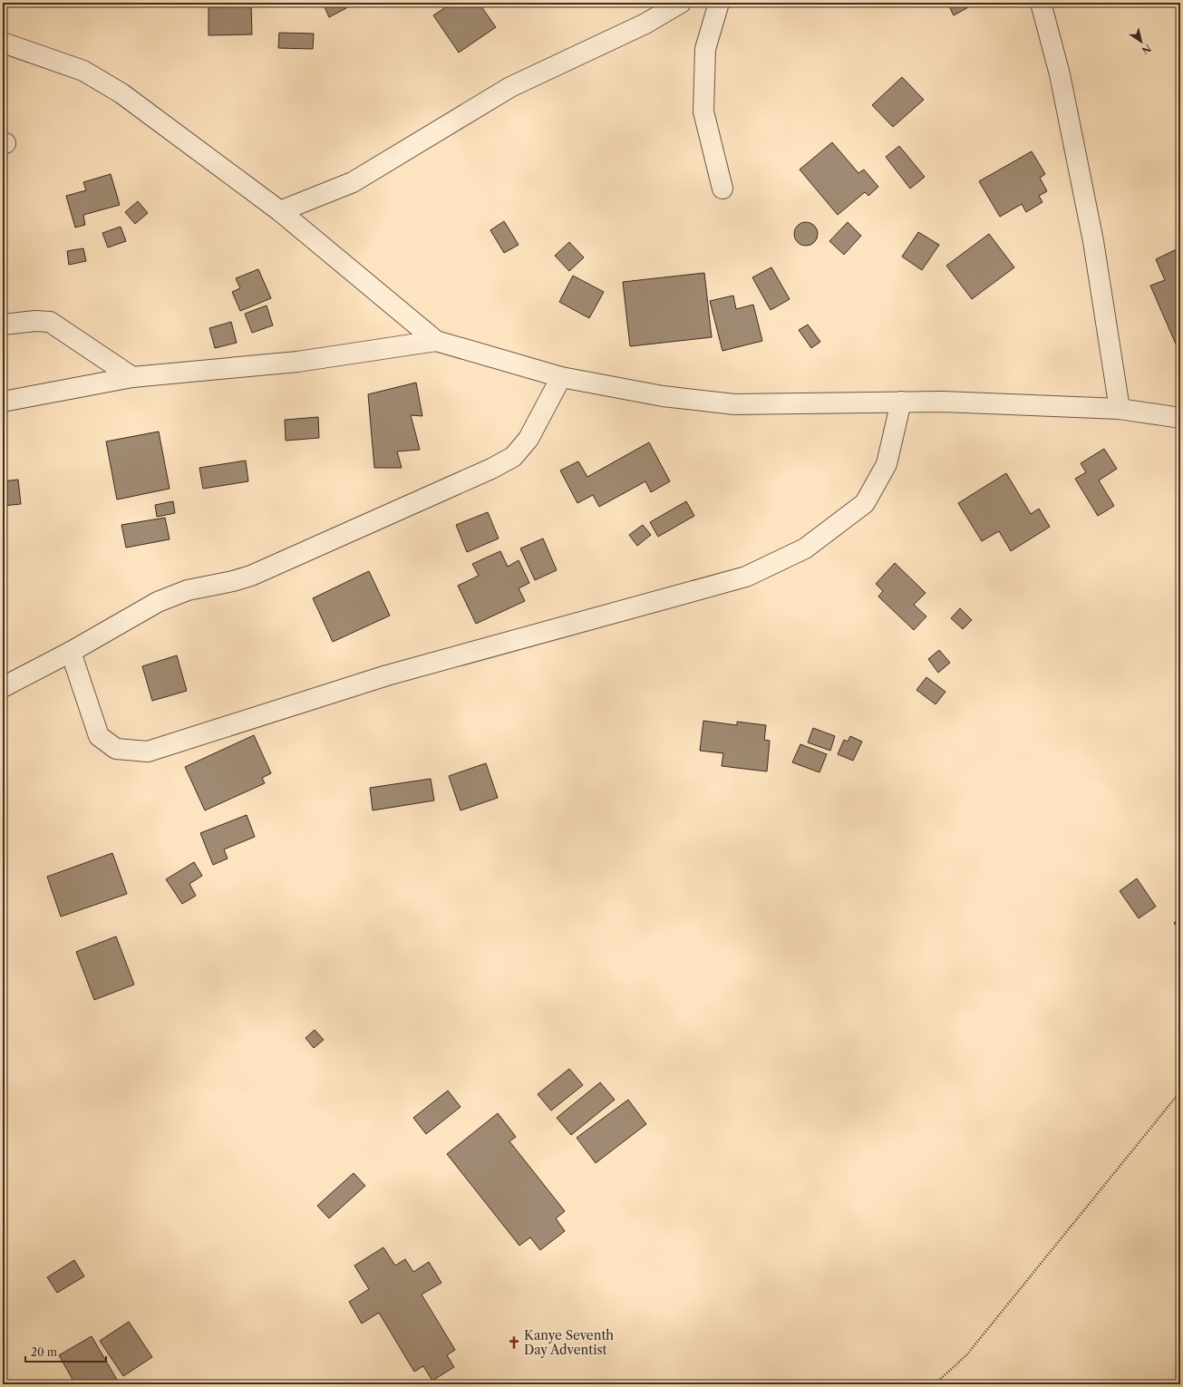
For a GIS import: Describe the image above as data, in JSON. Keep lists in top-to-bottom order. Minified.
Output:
{"places":{"church":["Kanye Seventh Day Adventist"]},"scale_bar":"20 m","north":"bottom right"}
